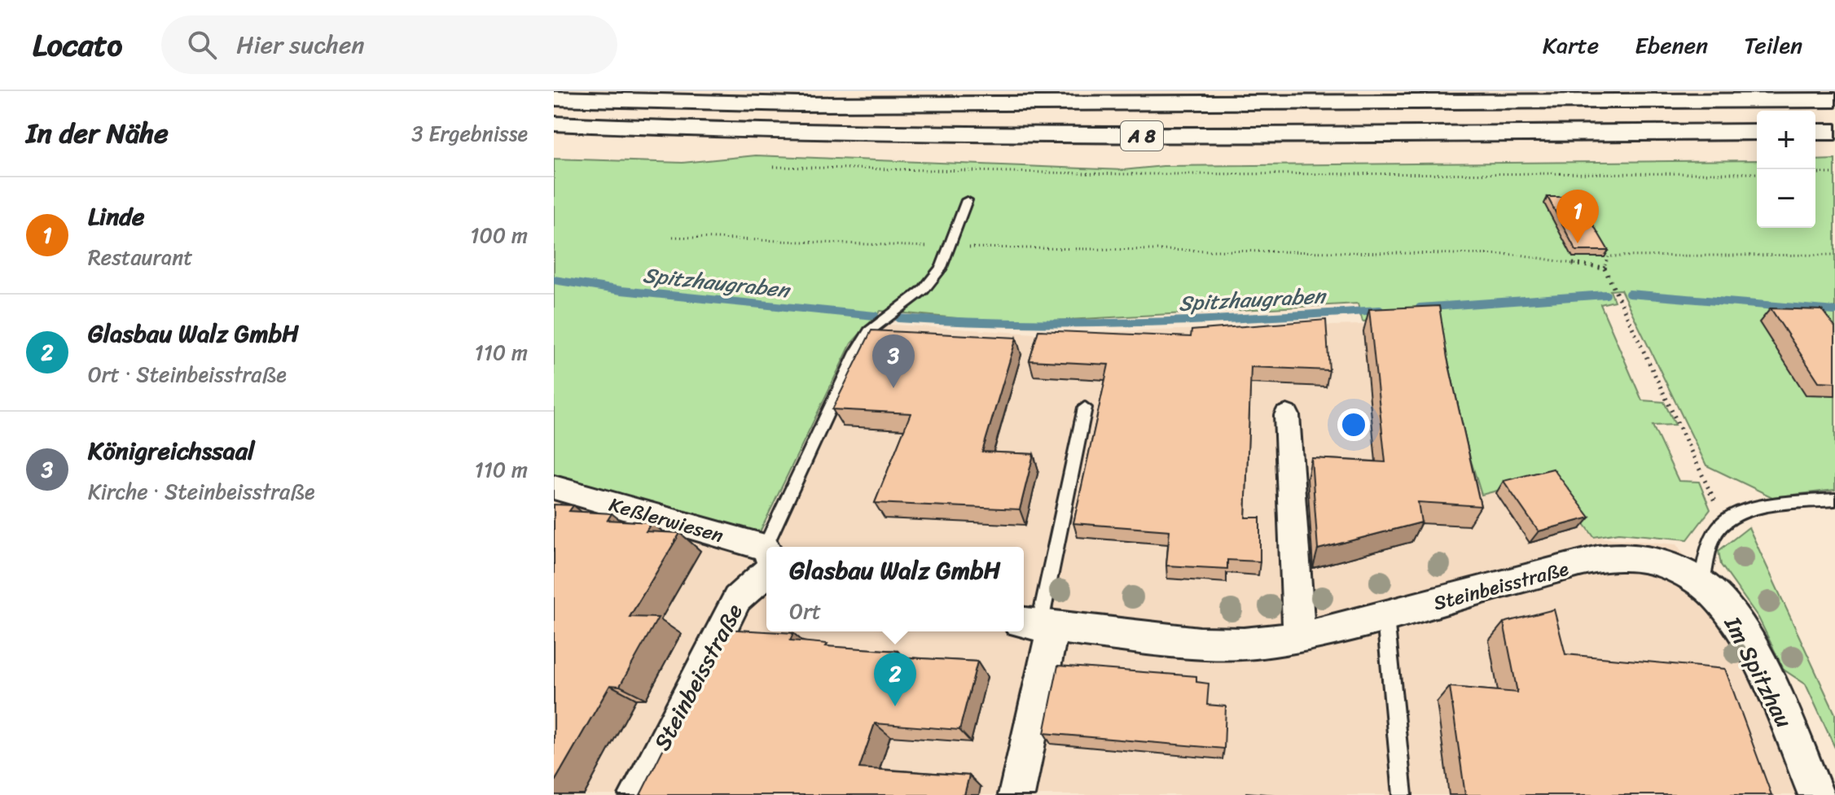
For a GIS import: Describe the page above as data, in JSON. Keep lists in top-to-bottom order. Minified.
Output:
{"streets":{"highway":["A 8"],"street":["Keßlerwiesen","Steinbeisstraße","Im Spitzhau"]},"crossings":[["Steinbeisstraße","Im Spitzhau"]],"water":["Spitzhaugraben"],"page":{"header":"Locato","search":"Hier suchen","nav":["Karte","Ebenen","Teilen"],"heading":["In der Nähe","3 Ergebnisse"],"map_buttons":["+","−"],"list":[{"mark":"1","name":"Linde","note":"Restaurant","value":"100 m"},{"mark":"2","name":"Glasbau Walz GmbH","note":"Ort · Steinbeisstraße","value":"110 m"},{"mark":"3","name":"Königreichssaal","note":"Kirche · Steinbeisstraße","value":"110 m"}],"pins":["1","3","2"],"popup":["Glasbau Walz GmbH","Ort"]}}
